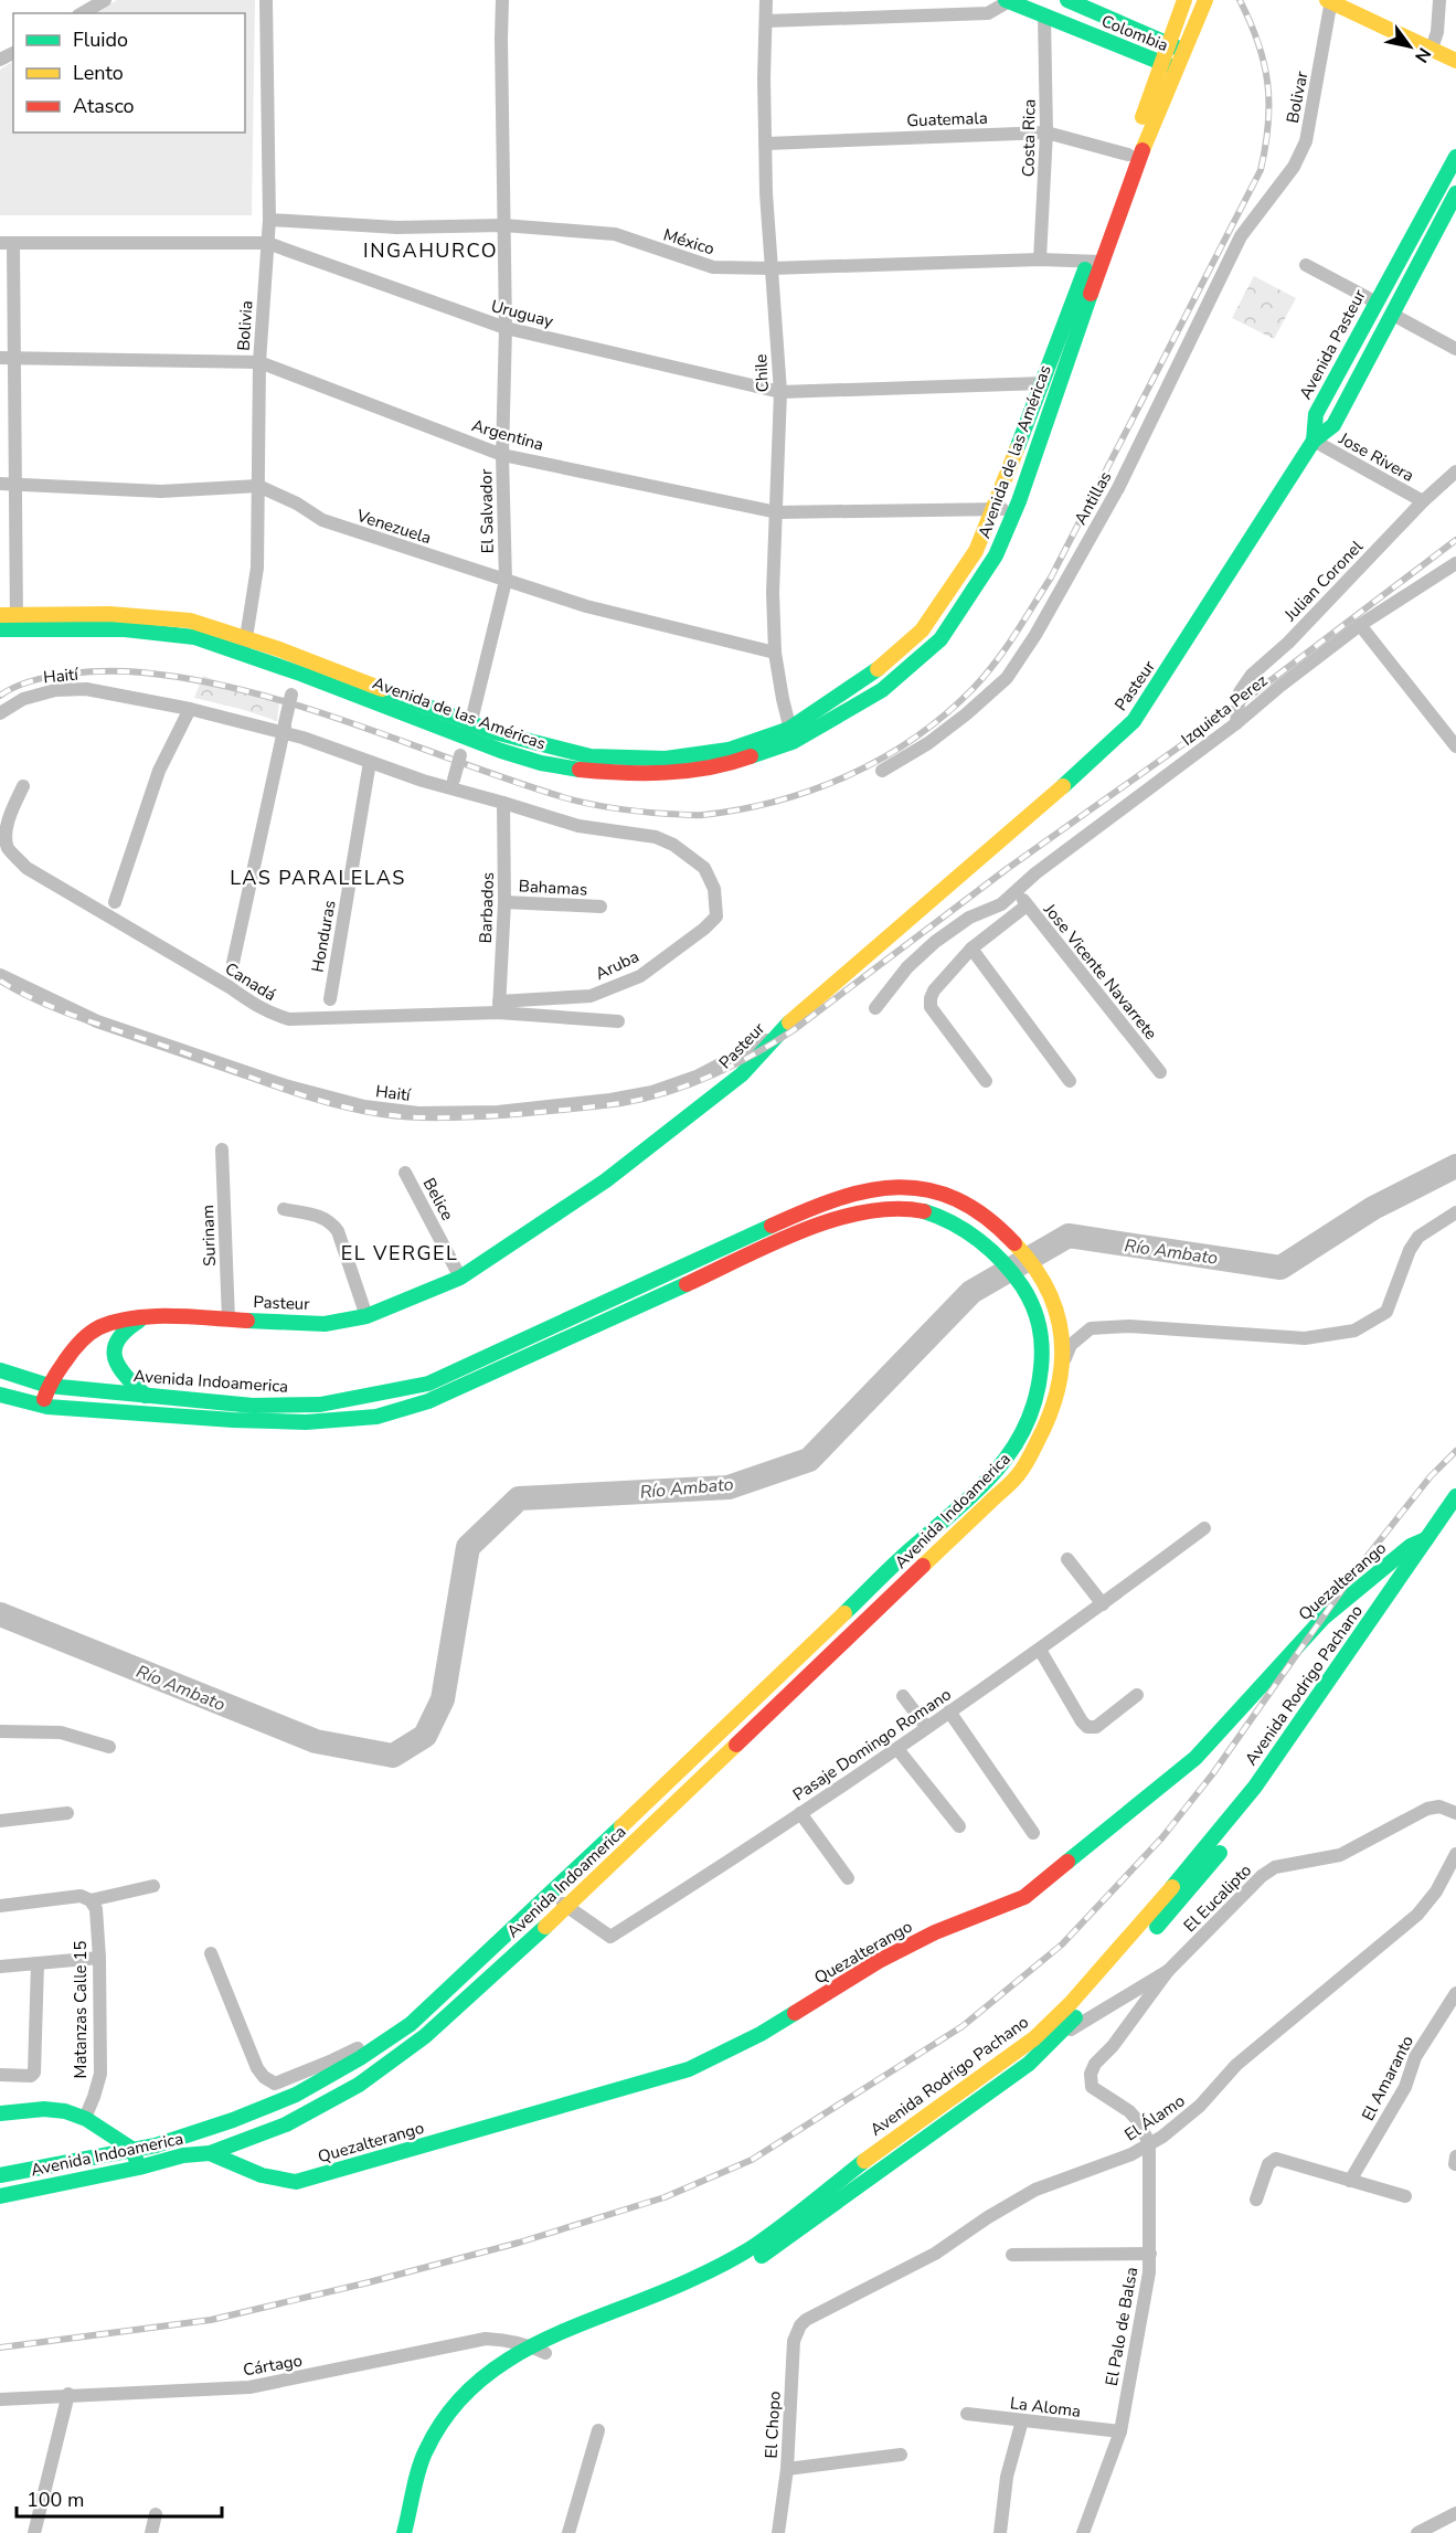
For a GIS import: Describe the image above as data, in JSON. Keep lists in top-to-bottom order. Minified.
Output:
{"streets":{"main road":["Colombia","Avenida Pasteur","Avenida de las Américas","Pasteur","Avenida Indoamerica","Quezalterango","Avenida Rodrigo Pachano"],"street":["Bolivar","Guatemala","Costa Rica","México","Uruguay","Bolivia","Chile","Argentina","Jose Rivera","Antillas","El Salvador","Venezuela","Julian Coronel","Haití","Izquieta Perez","Bahamas","Barbados","Honduras","Aruba","Jose Vicente Navarrete","Canadá","Belice","Surinam","Pasaje Domingo Romano","El Eucalipto","Matanzas Calle 15","El Amaranto","El Álamo","El Palo de Balsa","Cártago","La Aloma","El Chopo"]},"crossings":[["Colombia","Costa Rica"],["Colombia","Avenida de las Américas"],["Bolivar","Antillas"],["Guatemala","Costa Rica"],["Guatemala","Chile"],["Guatemala","Avenida de las Américas"],["Costa Rica","México"],["México","Bolivia"],["México","Chile"],["México","Avenida de las Américas"],["México","El Salvador"],["Uruguay","Bolivia"],["Uruguay","Chile"],["Uruguay","Avenida de las Américas"],["Uruguay","El Salvador"],["Bolivia","Argentina"],["Bolivia","Avenida de las Américas"],["Bolivia","Venezuela"],["Avenida Pasteur","Jose Rivera"],["Avenida Pasteur","Pasteur"],["Chile","Argentina"],["Chile","Avenida de las Américas"],["Chile","Venezuela"],["Argentina","Avenida de las Américas"],["Argentina","El Salvador"],["Avenida de las Américas","El Salvador"],["Jose Rivera","Julian Coronel"],["Jose Rivera","Pasteur"],["El Salvador","Venezuela"],["Julian Coronel","Izquieta Perez"],["Haití","Pasteur"],["Haití","Honduras"],["Pasteur","Belice"],["Pasteur","Surinam"],["Pasteur","Avenida Indoamerica"],["Izquieta Perez","Jose Vicente Navarrete"],["Bahamas","Barbados"],["Barbados","Aruba"],["Barbados","Canadá"],["Aruba","Canadá"],["Avenida Indoamerica","Quezalterango"],["Avenida Indoamerica","Pasaje Domingo Romano"],["Quezalterango","Avenida Rodrigo Pachano"],["Avenida Rodrigo Pachano","El Eucalipto"],["Avenida Rodrigo Pachano","Cártago"],["El Eucalipto","El Palo de Balsa"],["El Álamo","El Palo de Balsa"],["El Álamo","El Chopo"],["El Palo de Balsa","La Aloma"]],"districts":["INGAHURCO","LAS PARALELAS","EL VERGEL"],"water":["Río Ambato"],"legend":["Fluido","Lento","Atasco"],"scale_bar":"100 m","north":"bottom right"}
